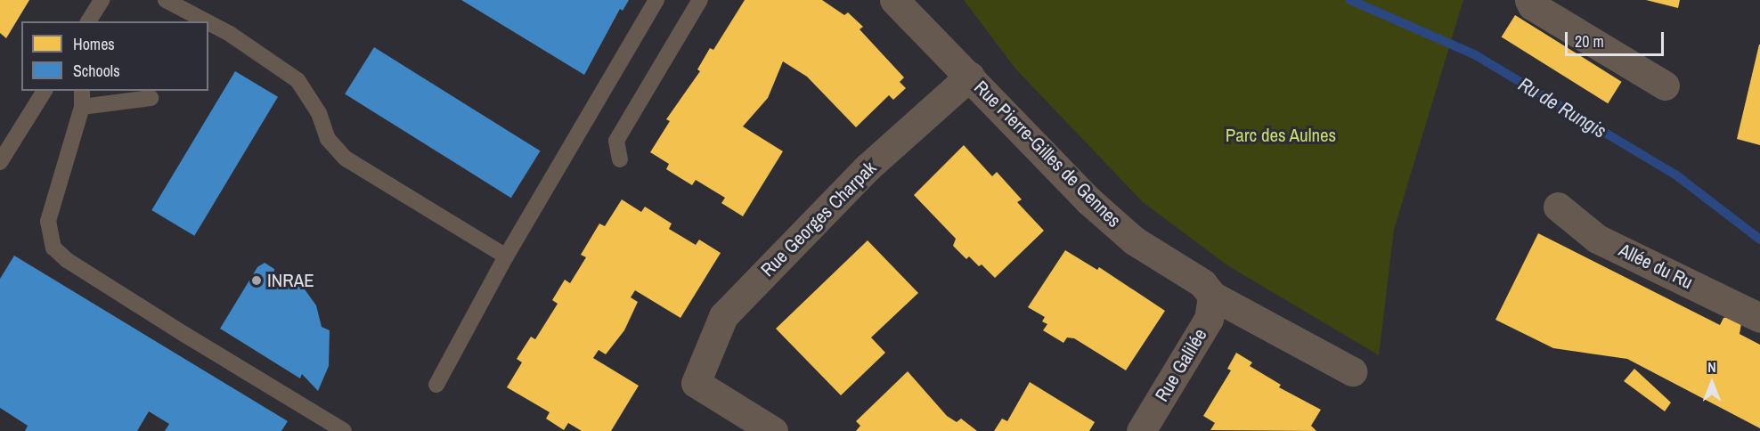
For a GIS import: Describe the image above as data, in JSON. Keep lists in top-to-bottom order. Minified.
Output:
{"streets":{"street":["Rue Pierre-Gilles de Gennes","Rue Georges Charpak","Allée du Ru","Rue Galilée"]},"crossings":[["Rue Pierre-Gilles de Gennes","Rue Georges Charpak"],["Rue Pierre-Gilles de Gennes","Rue Galilée"]],"water":["Ru de Rungis"],"parks":["Parc des Aulnes"],"places":["INRAE"],"legend":["Homes","Schools"],"scale_bar":"20 m","north":"top"}
